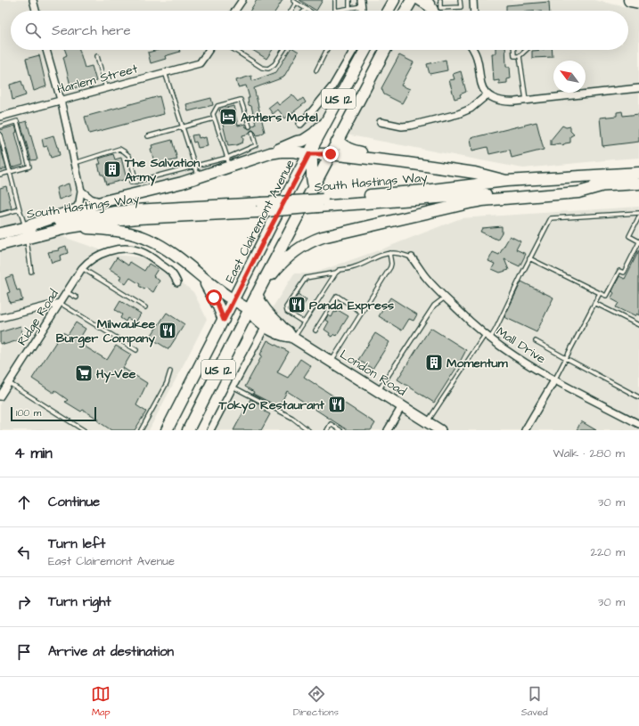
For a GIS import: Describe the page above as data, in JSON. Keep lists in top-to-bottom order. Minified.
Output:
{"streets":{"main road":["US 12","South Hastings Way","East Clairemont Avenue"],"street":["Harlem Street","Ridge Road","Mall Drive","London Road"]},"crossings":[["US 12","London Road"],["East Clairemont Avenue","London Road"]],"places":{"hotel":["Antlers Motel"],"building":["The Salvation Army","Momentum"],"restaurant":["Panda Express","Milwaukee Burger Company","Tokyo Restaurant"],"supermarket":["Hy-Vee"]},"scale_bar":"100 m","north":"top left","page":{"search":"Search here","scale":"100 m","heading":["4 min","Walk · 280 m"],"list":[["Continue","30 m"],["Turn left","East Clairemont Avenue","220 m"],["Turn right","30 m"],"Arrive at destination"],"nav":["Map","Directions","Saved"]}}
